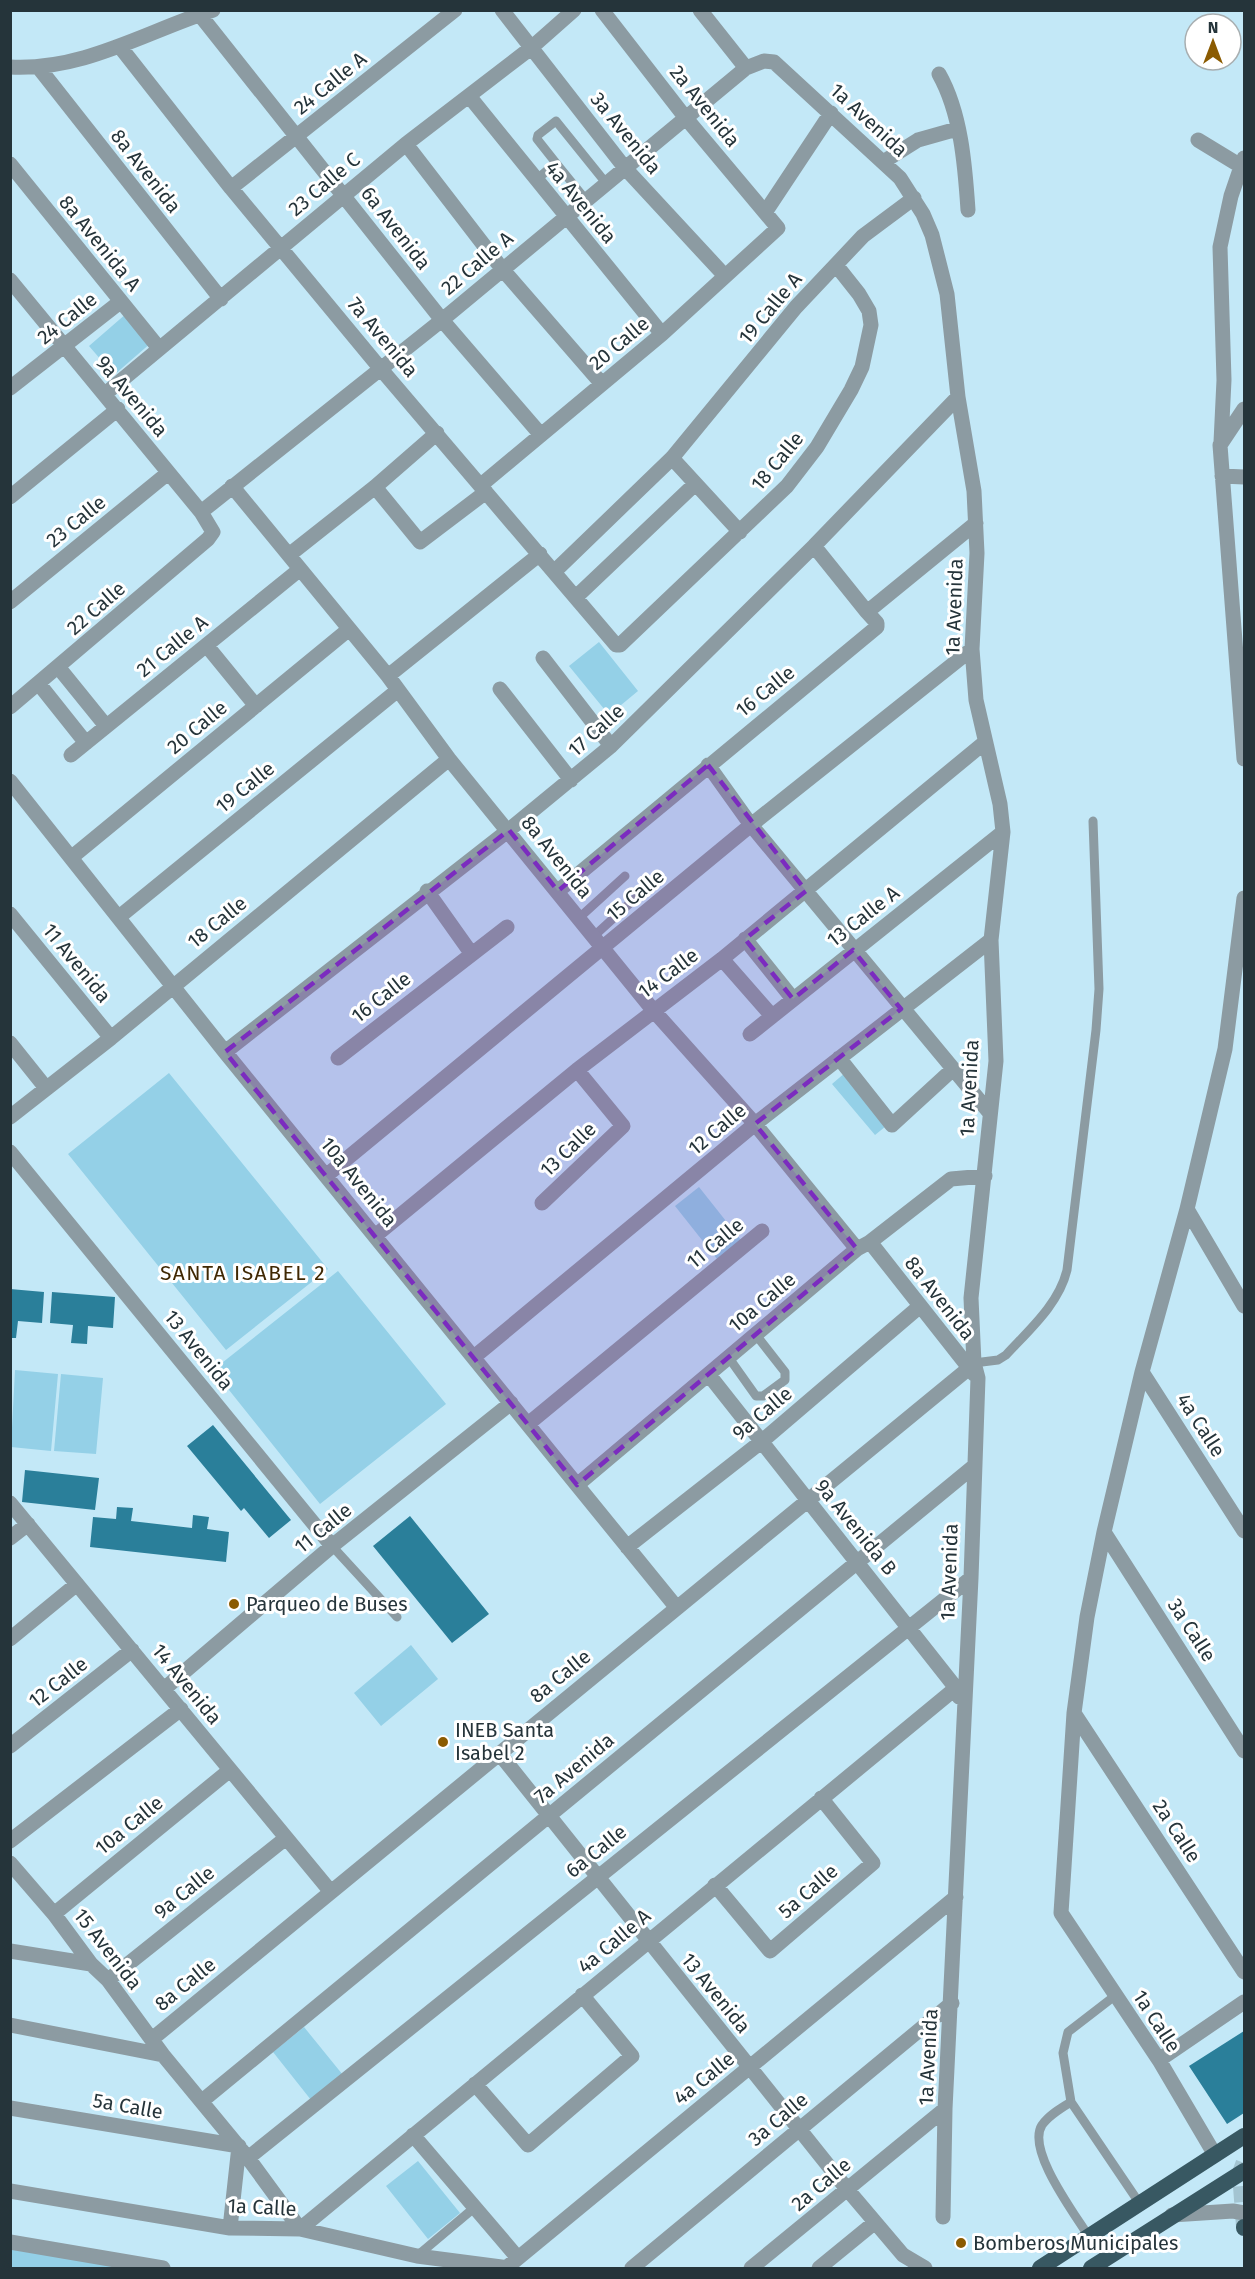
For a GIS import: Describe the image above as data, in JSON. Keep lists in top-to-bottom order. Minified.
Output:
{"streets":{"street":["24 Calle A","2a Avenida","1a Avenida","3a Avenida","8a Avenida","23 Calle C","4a Avenida","6a Avenida","8a Avenida A","22 Calle A","19 Calle A","24 Calle","7a Avenida","20 Calle","9a Avenida","18 Calle","23 Calle","22 Calle","21 Calle A","16 Calle","17 Calle","19 Calle","15 Calle","13 Calle A","11 Avenida","14 Calle","12 Calle","13 Calle","10a Avenida","11 Calle","10a Calle","13 Avenida","9a Calle","4a Calle","9a Avenida B","3a Calle","8a Calle","14 Avenida","2a Calle","6a Calle","5a Calle","4a Calle A","15 Avenida","1a Calle"]},"crossings":[["24 Calle A","6a Avenida"],["24 Calle A","7a Avenida"],["2a Avenida","22 Calle A"],["2a Avenida","20 Calle"],["1a Avenida","8a Avenida"],["1a Avenida","22 Calle A"],["1a Avenida","19 Calle A"],["1a Avenida","7a Avenida"],["1a Avenida","17 Calle"],["1a Avenida","15 Calle"],["1a Avenida","13 Calle A"],["1a Avenida","14 Calle"],["1a Avenida","12 Calle"],["1a Avenida","10a Calle"],["1a Avenida","4a Calle"],["1a Avenida","9a Avenida B"],["1a Avenida","3a Calle"],["1a Avenida","8a Calle"],["1a Avenida","2a Calle"],["1a Avenida","6a Calle"],["3a Avenida","23 Calle C"],["3a Avenida","22 Calle A"],["3a Avenida","20 Calle"],["8a Avenida","23 Calle C"],["8a Avenida","22 Calle A"],["8a Avenida","20 Calle"],["8a Avenida","18 Calle"],["8a Avenida","21 Calle A"],["8a Avenida","16 Calle"],["8a Avenida","17 Calle"],["8a Avenida","19 Calle"],["8a Avenida","15 Calle"],["8a Avenida","14 Calle"],["8a Avenida","12 Calle"],["8a Avenida","10a Calle"],["8a Avenida","9a Calle"],["8a Avenida","8a Calle"],["23 Calle C","4a Avenida"],["23 Calle C","6a Avenida"],["23 Calle C","8a Avenida A"],["23 Calle C","7a Avenida"],["23 Calle C","9a Avenida"],["4a Avenida","22 Calle A"],["4a Avenida","20 Calle"],["6a Avenida","22 Calle A"],["6a Avenida","20 Calle"],["8a Avenida A","24 Calle"],["22 Calle A","7a Avenida"],["22 Calle A","9a Avenida"],["19 Calle A","7a Avenida"],["19 Calle A","18 Calle"],["24 Calle","9a Avenida"],["7a Avenida","20 Calle"],["7a Avenida","18 Calle"],["7a Avenida","13 Avenida"],["7a Avenida","9a Avenida B"],["7a Avenida","15 Avenida"],["20 Calle","10a Avenida"],["9a Avenida","23 Calle"],["9a Avenida","22 Calle"],["18 Calle","11 Avenida"],["18 Calle","10a Avenida"],["17 Calle","10a Avenida"],["19 Calle","10a Avenida"],["15 Calle","10a Avenida"],["14 Calle","13 Calle"],["14 Calle","10a Avenida"],["12 Calle","10a Avenida"],["12 Calle","14 Avenida"],["10a Avenida","11 Calle"],["10a Avenida","10a Calle"],["10a Avenida","9a Calle"],["10a Avenida","8a Calle"],["11 Calle","13 Avenida"],["11 Calle","14 Avenida"],["10a Calle","9a Avenida B"],["10a Calle","14 Avenida"],["10a Calle","15 Avenida"],["13 Avenida","4a Calle"],["13 Avenida","3a Calle"],["13 Avenida","8a Calle"],["13 Avenida","2a Calle"],["13 Avenida","6a Calle"],["13 Avenida","4a Calle A"],["9a Calle","9a Avenida B"],["9a Calle","14 Avenida"],["9a Calle","15 Avenida"],["4a Calle","1a Calle"],["9a Avenida B","8a Calle"],["9a Avenida B","6a Calle"],["9a Avenida B","4a Calle A"],["8a Calle","14 Avenida"],["8a Calle","15 Avenida"],["2a Calle","1a Calle"],["6a Calle","5a Calle"],["6a Calle","15 Avenida"],["5a Calle","4a Calle A"],["5a Calle","15 Avenida"],["4a Calle A","15 Avenida"],["4a Calle A","1a Calle"],["15 Avenida","1a Calle"]],"districts":["SANTA ISABEL 2"],"places":["Parqueo de Buses","INEB Santa Isabel 2","Bomberos Municipales"],"north":"top"}
